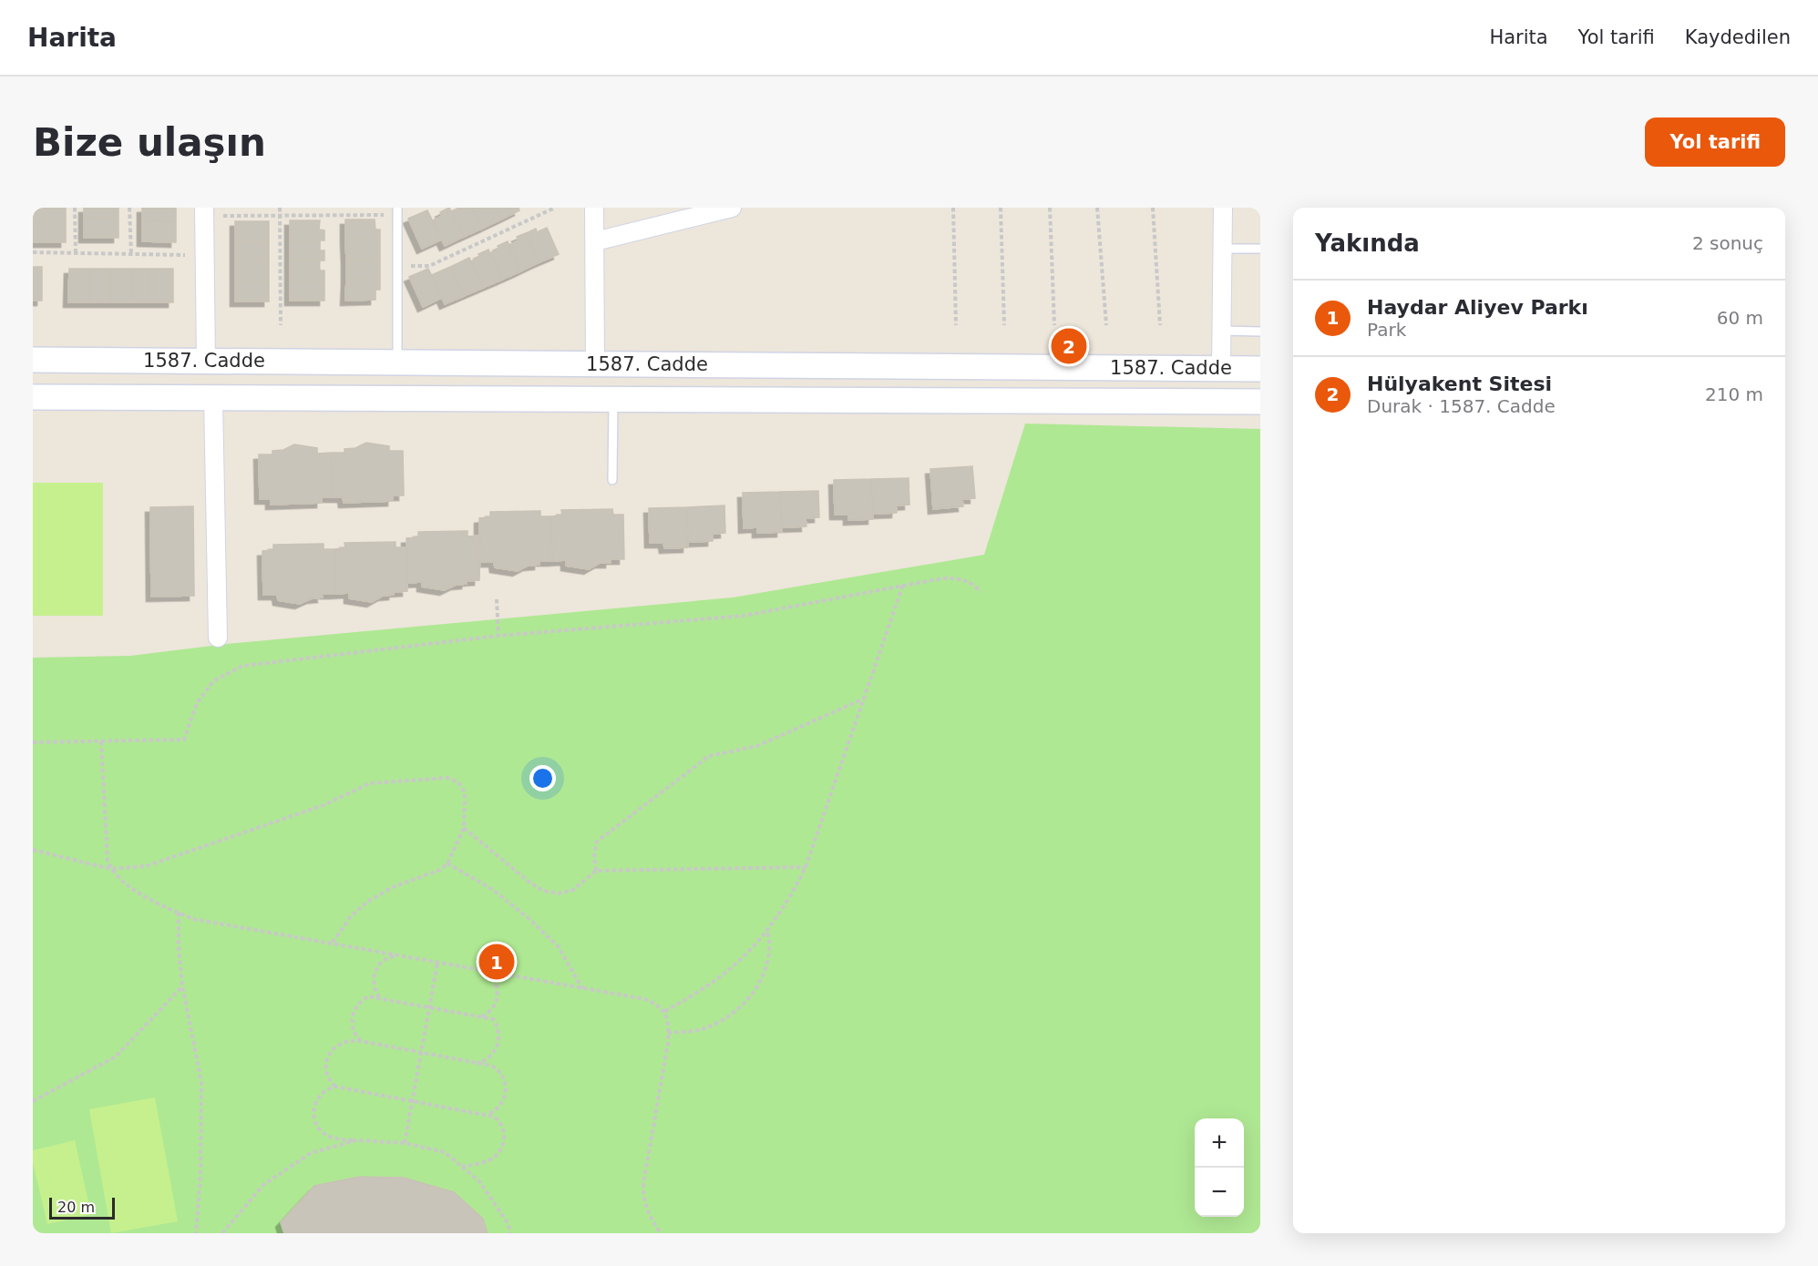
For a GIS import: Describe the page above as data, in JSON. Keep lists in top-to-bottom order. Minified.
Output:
{"streets":{"main road":["1587. Cadde"]},"scale_bar":"20 m","page":{"header":"Harita","nav":["Harita","Yol tarifi","Kaydedilen"],"buttons":"Yol tarifi","title":"Bize ulaşın","heading":["Yakında","2 sonuç"],"list":[{"mark":"1","name":"Haydar Aliyev Parkı","note":"Park","value":"60 m"},{"mark":"2","name":"Hülyakent Sitesi","note":"Durak · 1587. Cadde","value":"210 m"}],"pins":["2","1"],"map_buttons":["+","−"],"scale":"20 m"}}
